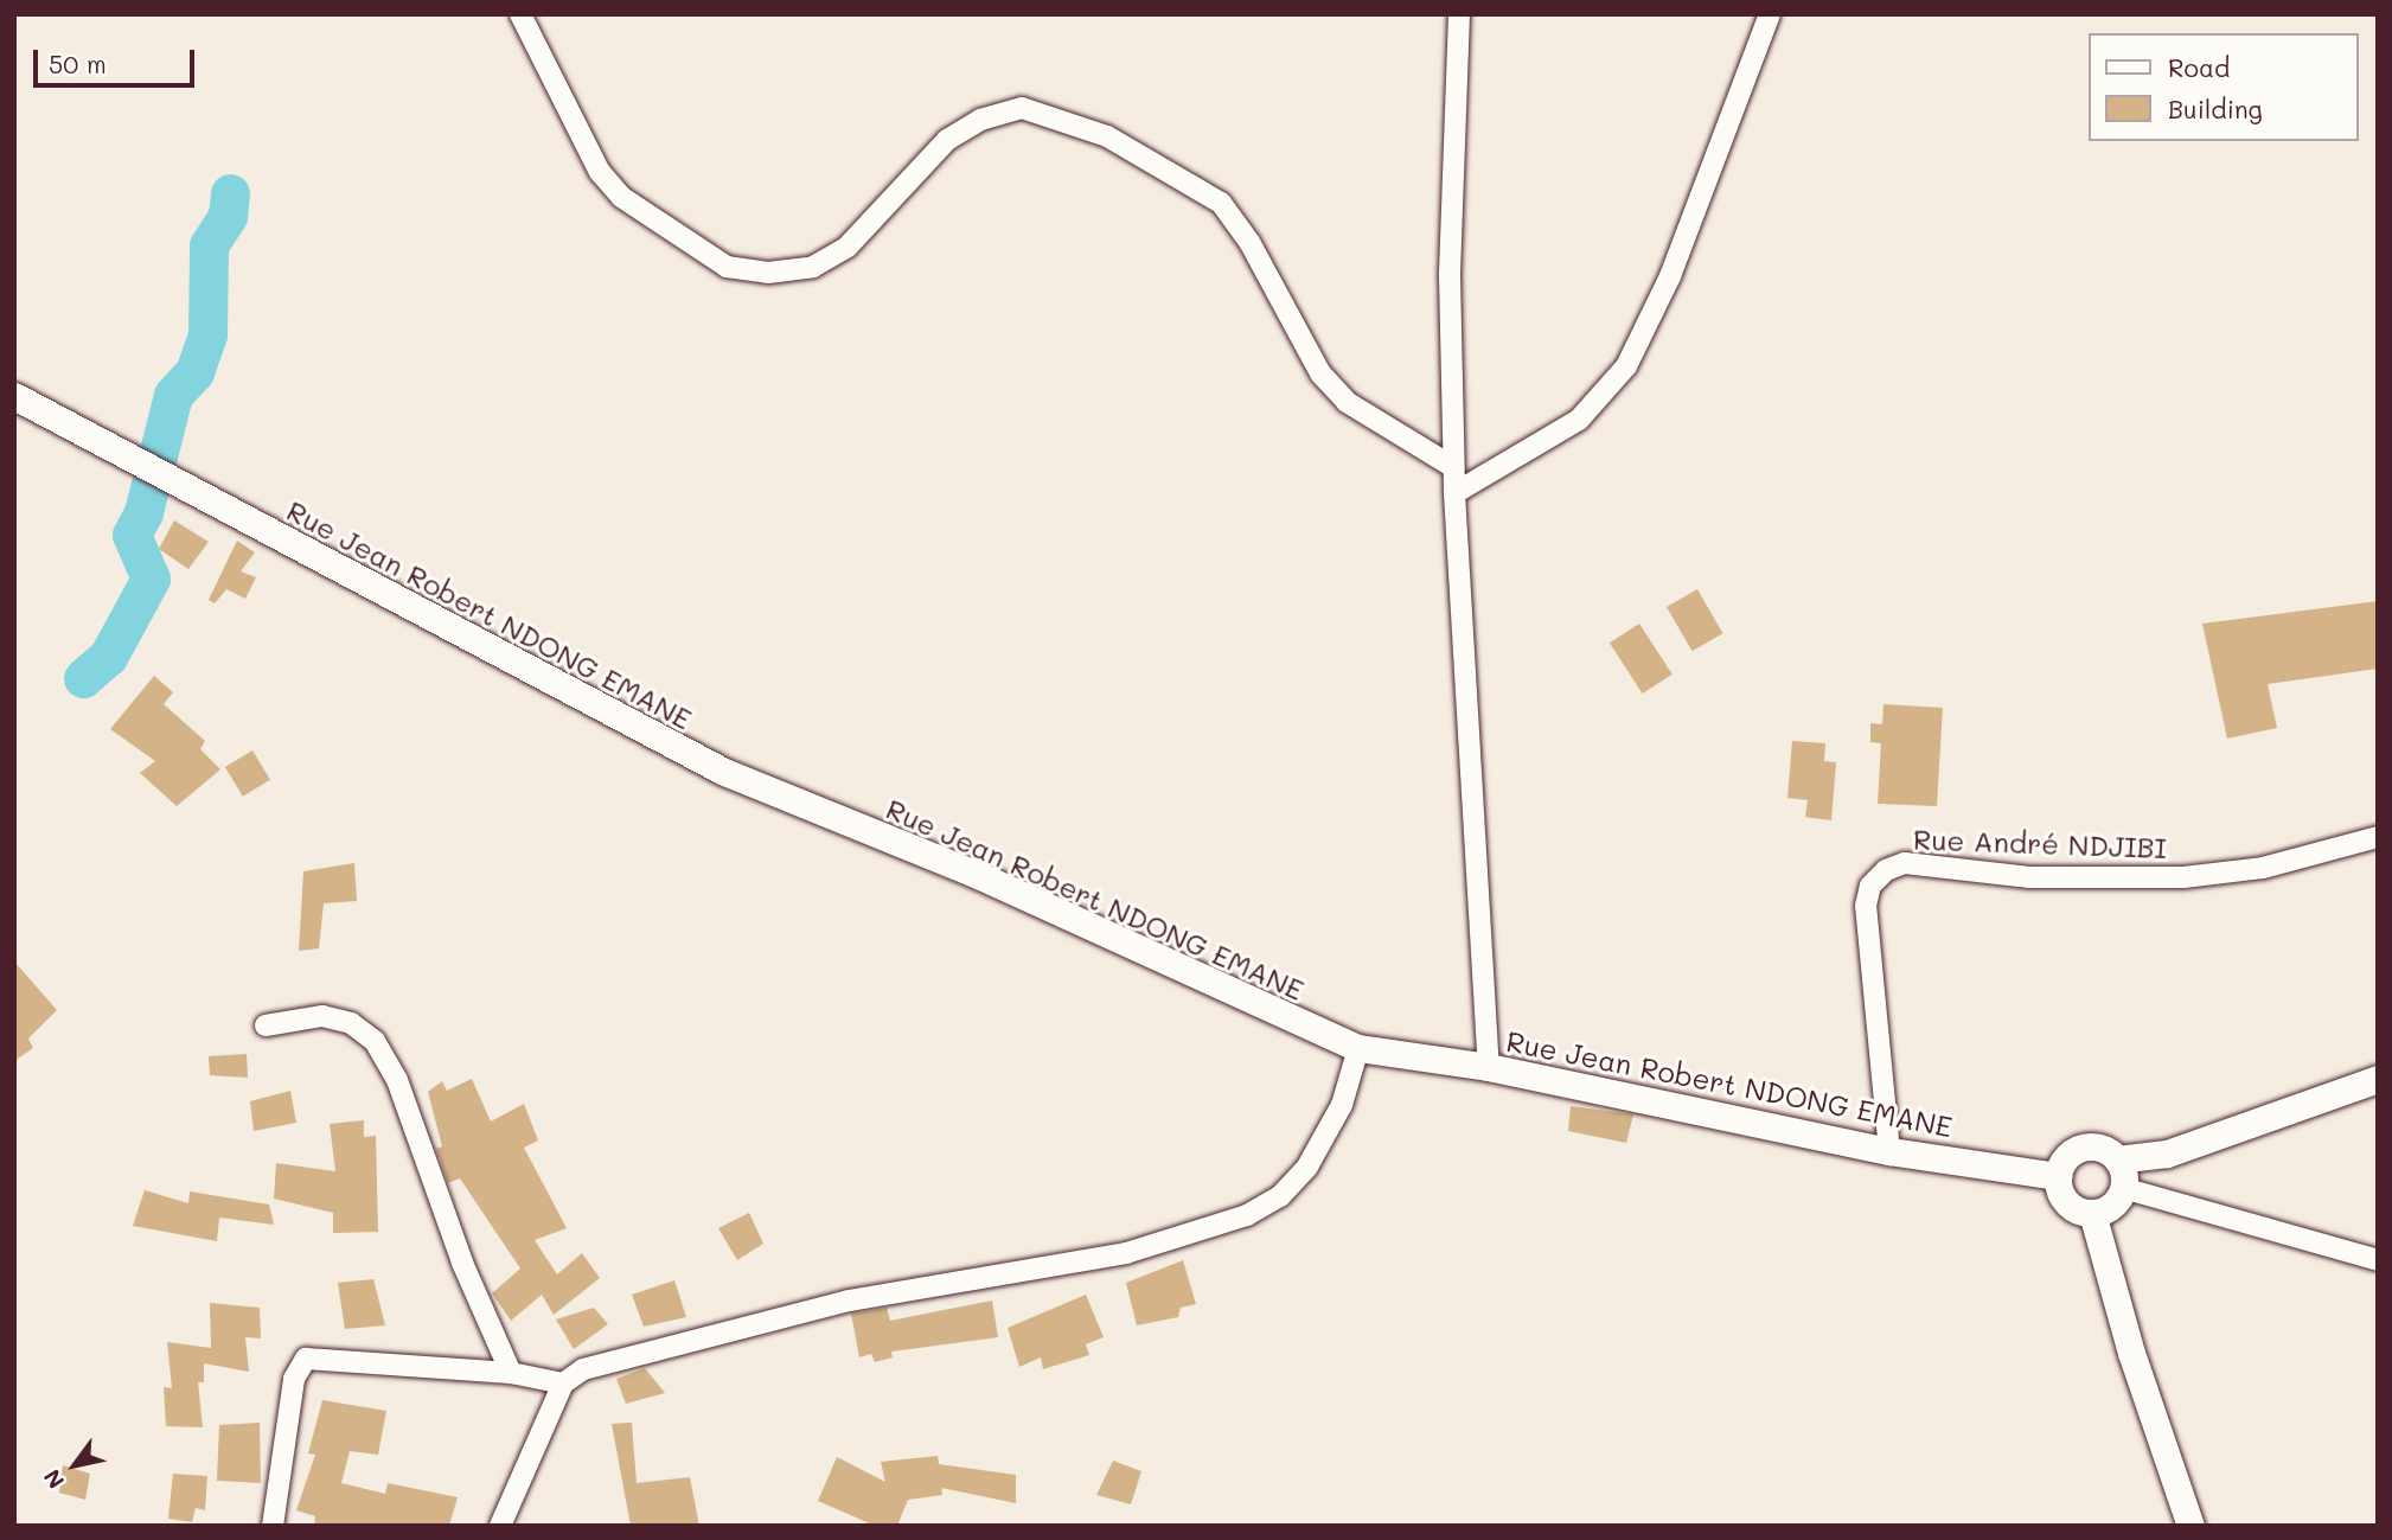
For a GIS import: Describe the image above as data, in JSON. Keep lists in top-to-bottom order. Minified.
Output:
{"streets":{"street":["Rue Jean Robert NDONG EMANE","Rue André NDJIBI"]},"crossings":[["Rue Jean Robert NDONG EMANE","Rue André NDJIBI"]],"legend":["Road","Building"],"scale_bar":"50 m","north":"bottom left"}
